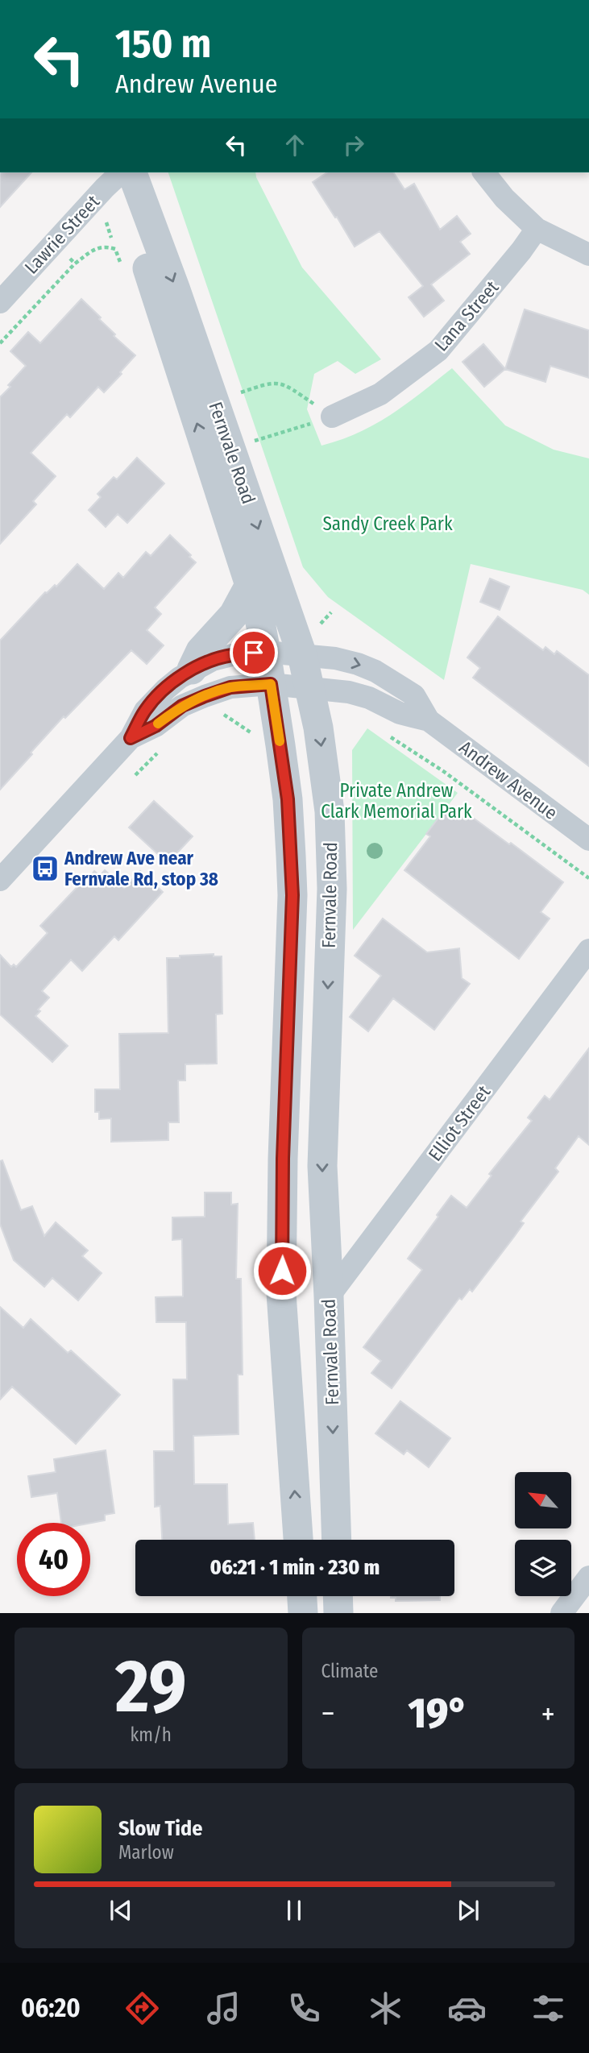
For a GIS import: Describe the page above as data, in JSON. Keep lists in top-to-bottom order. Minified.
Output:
{"streets":{"street":["Lawrie Street","Lana Street","Fernvale Road","Andrew Avenue","Elliot Street"]},"crossings":[["Fernvale Road","Andrew Avenue"],["Fernvale Road","Elliot Street"]],"parks":["Sandy Creek Park","Private Andrew Clark Memorial Park"],"places":{"bus stop":["Andrew Ave near Fernvale Rd, stop 38"]},"north":"top left","page":{"turn":["150 m","Andrew Avenue"],"limit":"40","trip":"06:21 · 1 min · 230 m","tile":[["29","km/h"],"Climate"],"heat":["−","19°","+"],"song":["Slow Tide","Marlow"],"tabs":"06:20"}}
